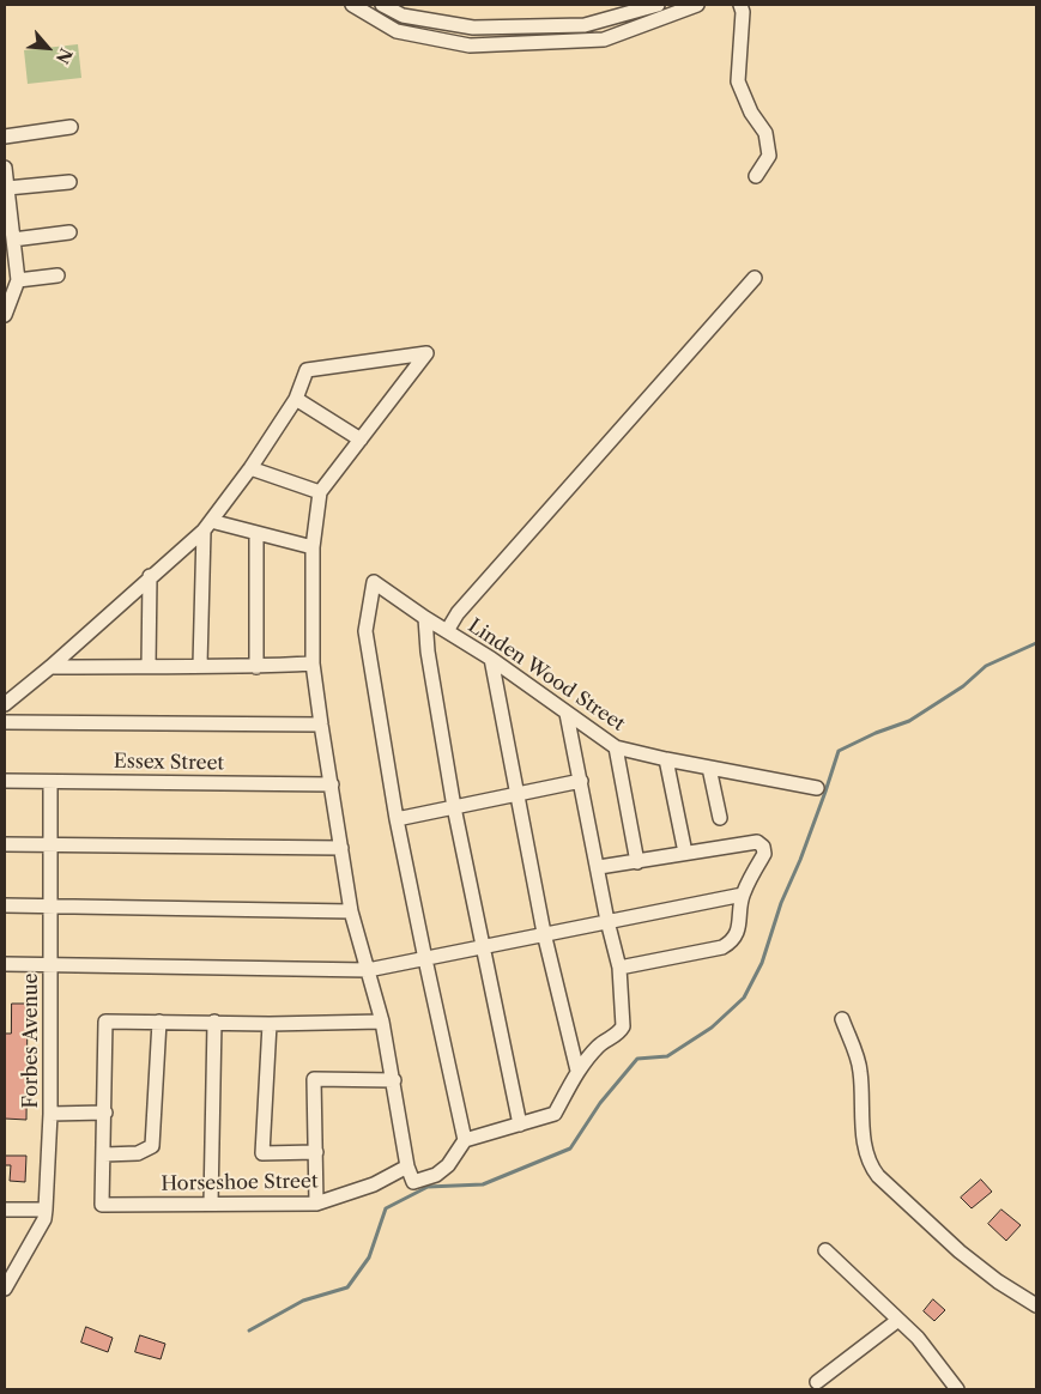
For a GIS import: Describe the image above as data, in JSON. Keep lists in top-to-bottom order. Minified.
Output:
{"streets":{"street":["Linden Wood Street","Essex Street","Forbes Avenue","Horseshoe Street"]},"crossings":[["Essex Street","Forbes Avenue"]],"north":"bottom right"}
